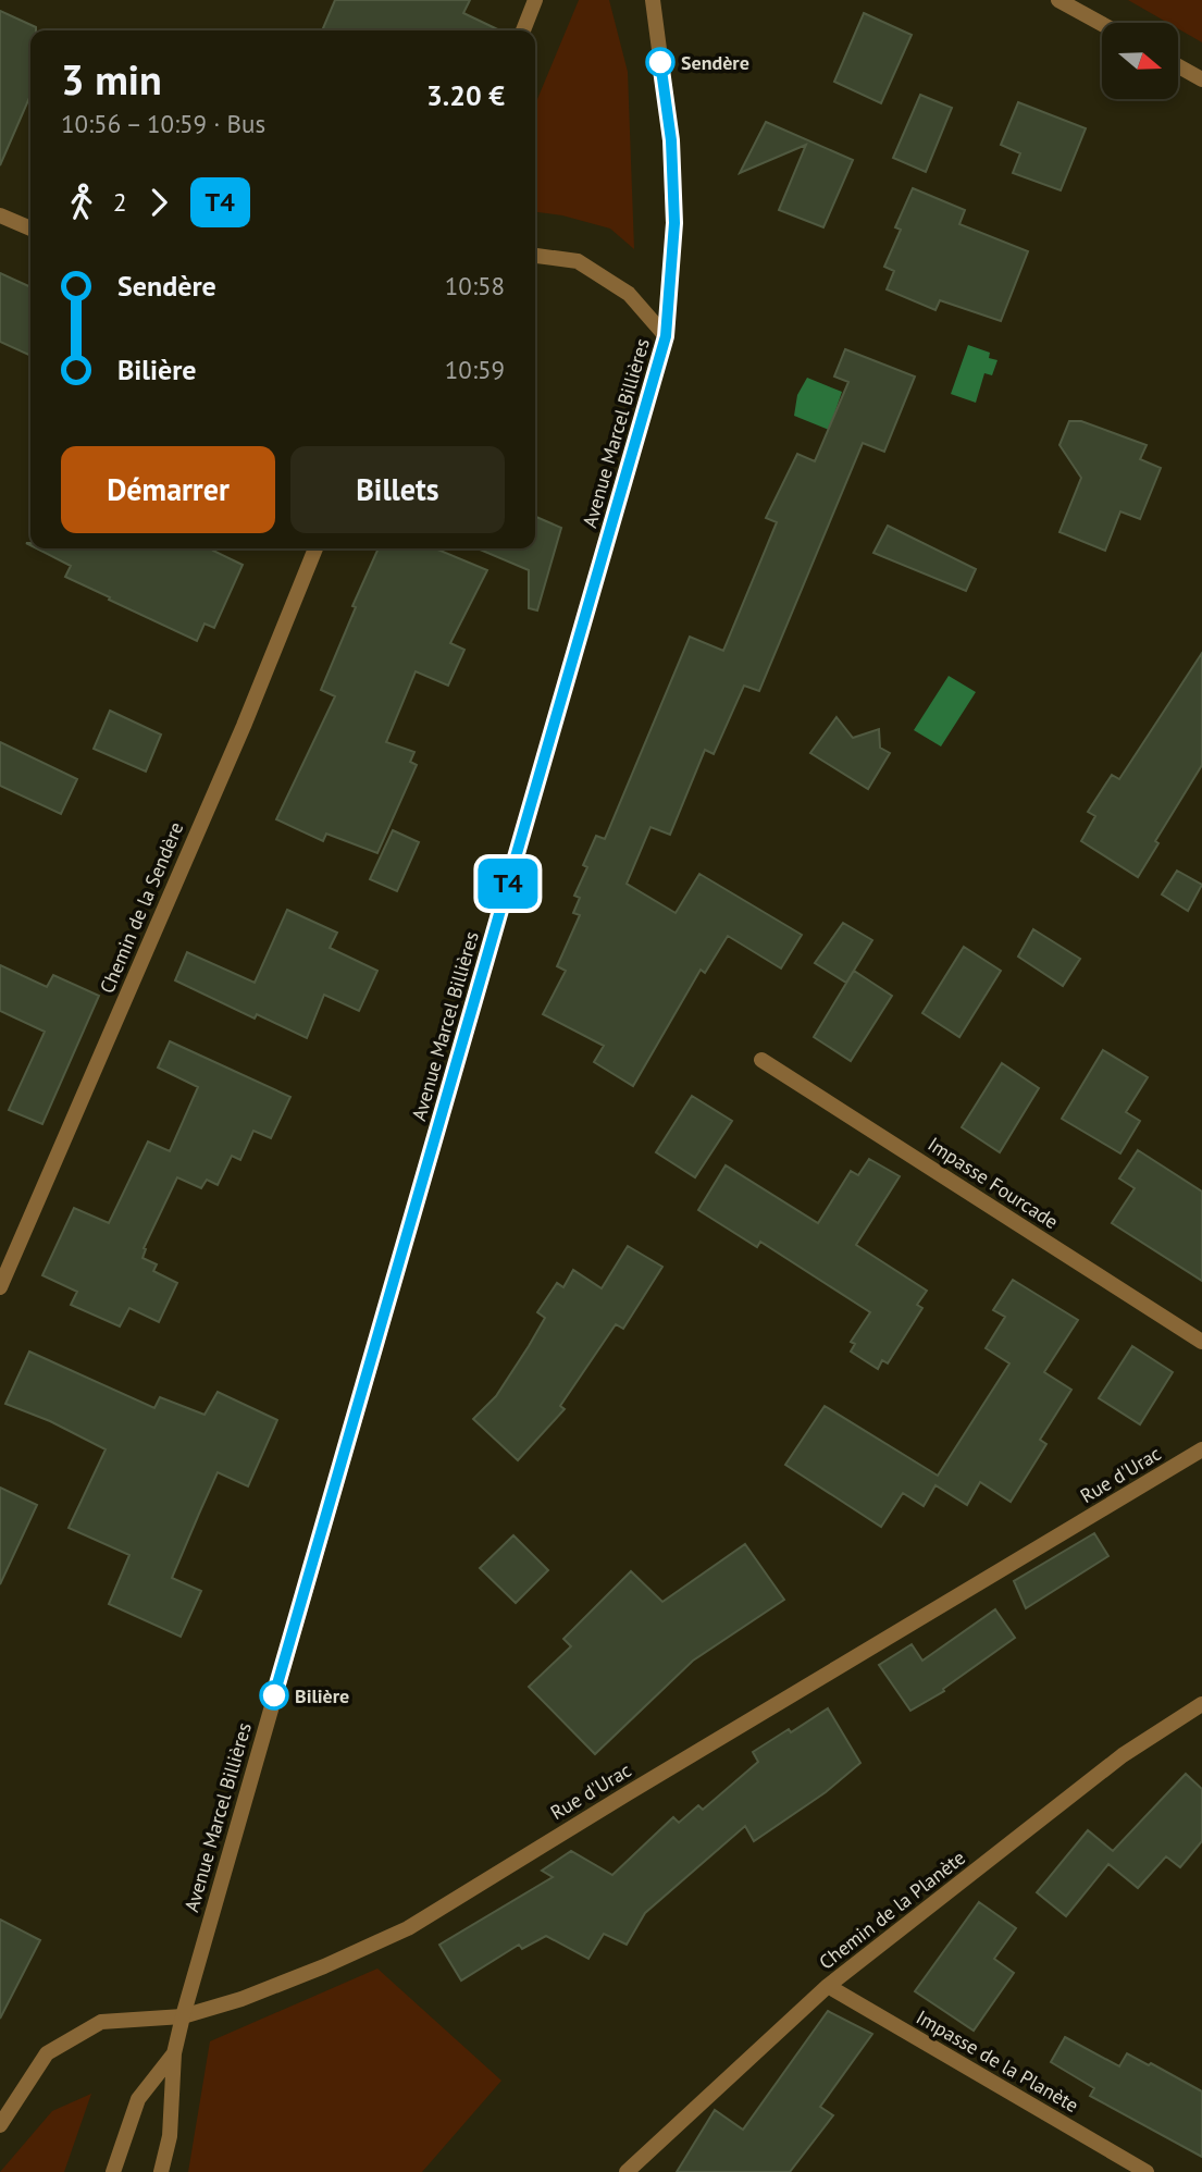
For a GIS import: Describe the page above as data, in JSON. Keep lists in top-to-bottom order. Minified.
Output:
{"streets":{"street":["Avenue Marcel Billières","Chemin de la Sendère","Impasse Fourcade","Rue d'Urac","Chemin de la Planète","Impasse de la Planète"]},"crossings":[["Avenue Marcel Billières","Rue d'Urac"],["Chemin de la Planète","Impasse de la Planète"]],"places":["Sendère","Bilière"],"lines":["bus line T4"],"north":"right","page":{"on_map":"T4","heading":["3 min","10:56 – 10:59 · Bus","3.20 €"],"legs":["2","T4"],"list":[{"name":"Sendère","value":"10:58"},{"name":"Bilière","value":"10:59"}],"buttons":["Démarrer","Billets"]}}
